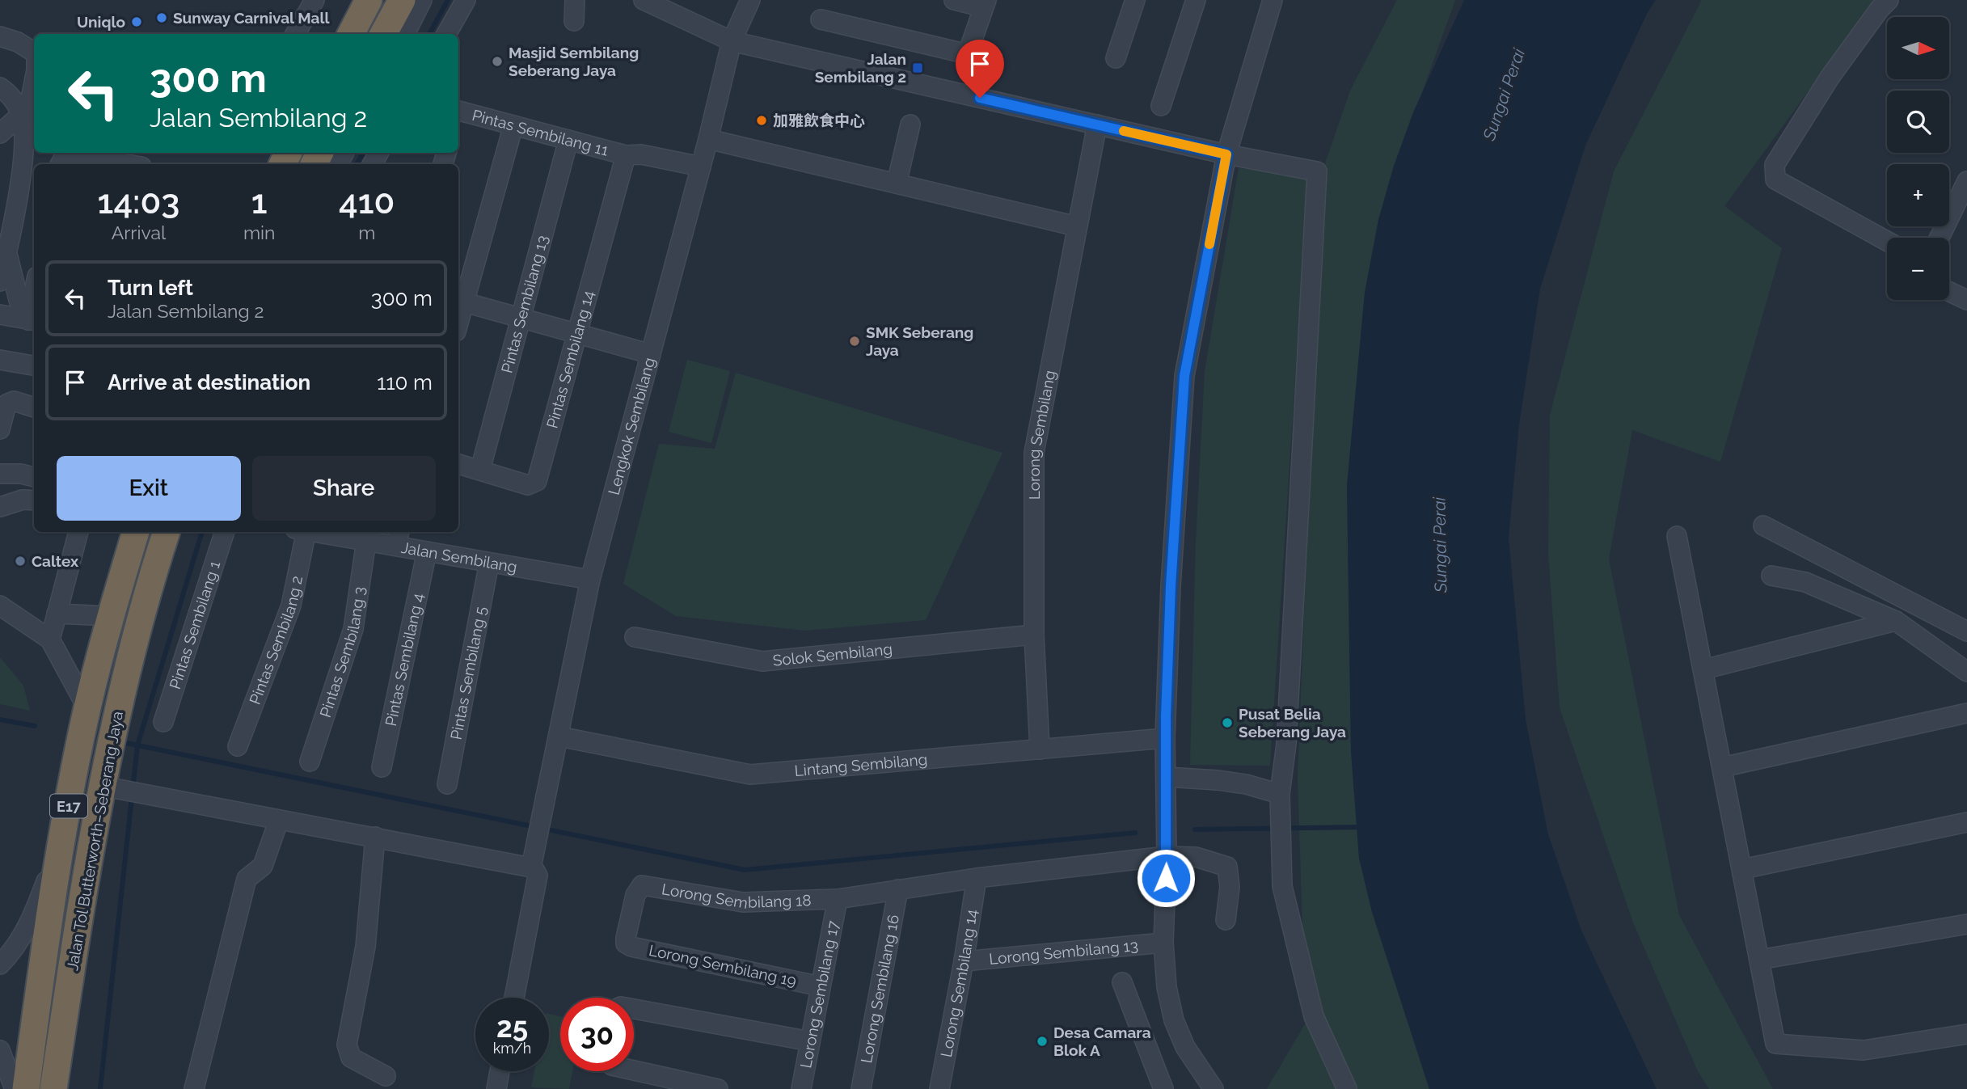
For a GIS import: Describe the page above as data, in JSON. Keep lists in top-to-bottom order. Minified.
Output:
{"streets":{"highway":["E17","Jalan Tol Butterworth–Seberang Jaya"],"street":["Pintas Sembilang 11","Pintas Sembilang 13","Pintas Sembilang 14","Lengkok Sembilang","Lorong Sembilang","Jalan Sembilang","Pintas Sembilang 1","Pintas Sembilang 2","Pintas Sembilang 3","Solok Sembilang","Pintas Sembilang 4","Pintas Sembilang 5","Lintang Sembilang","Lorong Sembilang 18","Lorong Sembilang 13","Lorong Sembilang 19","Lorong Sembilang 14","Lorong Sembilang 16","Lorong Sembilang 17"]},"crossings":[["Pintas Sembilang 11","Pintas Sembilang 13"],["Pintas Sembilang 11","Pintas Sembilang 14"],["Pintas Sembilang 11","Lengkok Sembilang"],["Pintas Sembilang 13","Pintas Sembilang 14"],["Lengkok Sembilang","Jalan Sembilang"],["Lengkok Sembilang","Lintang Sembilang"],["Lorong Sembilang","Solok Sembilang"],["Lorong Sembilang","Lintang Sembilang"],["Jalan Sembilang","Pintas Sembilang 3"],["Jalan Sembilang","Pintas Sembilang 4"],["Jalan Sembilang","Pintas Sembilang 5"],["Lorong Sembilang 18","Lorong Sembilang 19"],["Lorong Sembilang 18","Lorong Sembilang 14"],["Lorong Sembilang 18","Lorong Sembilang 16"],["Lorong Sembilang 18","Lorong Sembilang 17"],["Lorong Sembilang 13","Lorong Sembilang 14"],["Lorong Sembilang 19","Lorong Sembilang 17"]],"water":["Sungai Perai"],"places":{"other":["Sunway Carnival Mall","Uniqlo","Masjid Sembilang Seberang Jaya","加雅飲食中心","SMK Seberang Jaya","Caltex","Pusat Belia Seberang Jaya","Desa Camara Blok A"],"transit":["Jalan Sembilang 2"]},"north":"right","page":{"map_buttons":["+","−"],"turn":["300 m","Jalan Sembilang 2"],"eta":["14:03","Arrival","1","min","410","m"],"list":[{"name":"Turn left","note":"Jalan Sembilang 2","value":"300 m"},{"name":"Arrive at destination","value":"110 m"}],"buttons":["Exit","Share"],"speed":"25 km/h","limit":"30"}}
